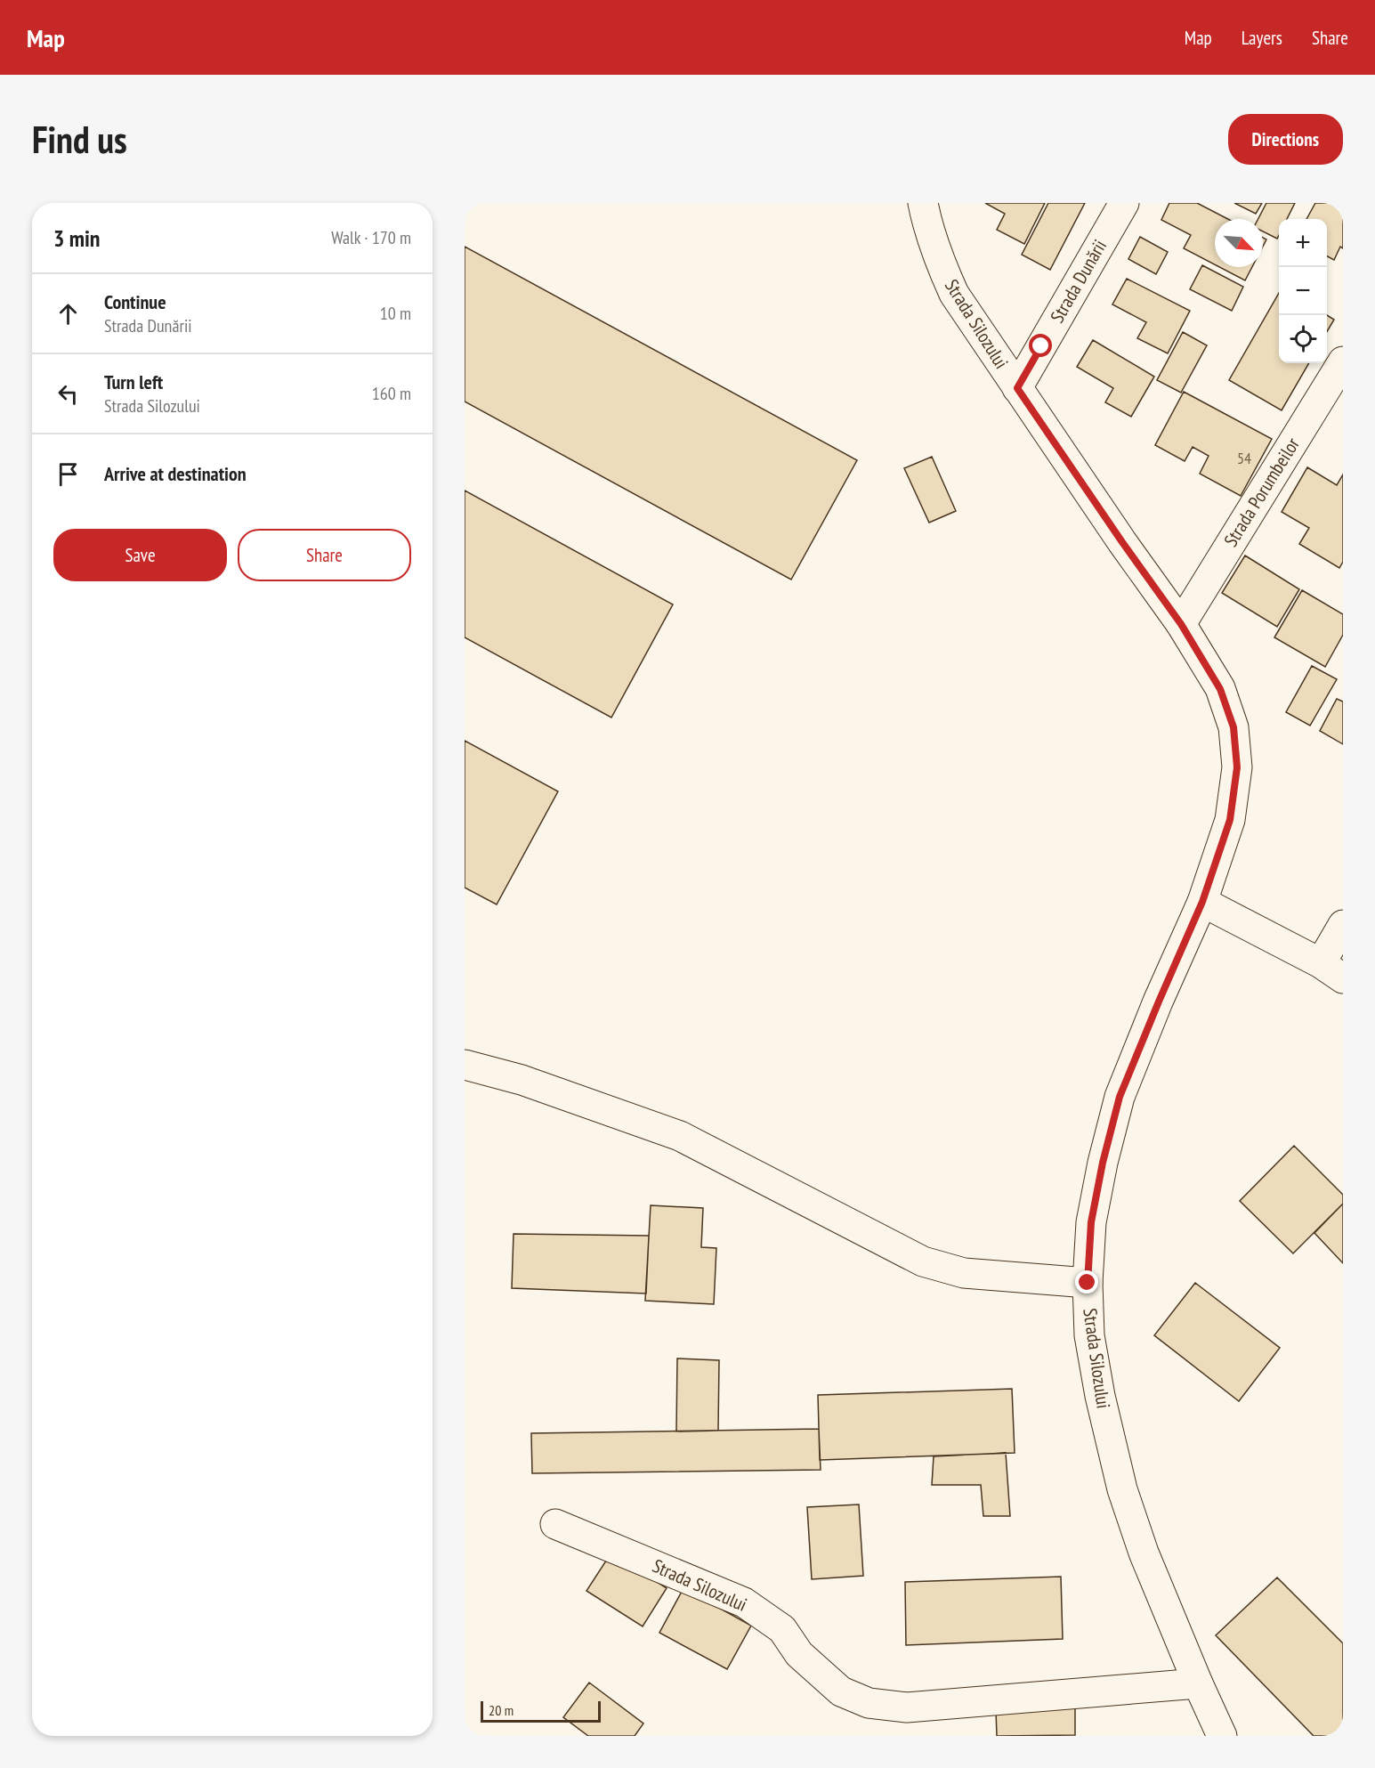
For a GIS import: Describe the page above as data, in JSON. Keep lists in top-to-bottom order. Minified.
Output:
{"streets":{"street":["Strada Dunării","Strada Silozului","Strada Porumbeilor"]},"crossings":[["Strada Dunării","Strada Silozului"],["Strada Silozului","Strada Porumbeilor"]],"house_numbers":["54"],"scale_bar":"20 m","north":"bottom right","page":{"header":"Map","nav":["Map","Layers","Share"],"buttons":["Directions",["Save","Share"]],"title":"Find us","heading":["3 min","Walk · 170 m"],"map_buttons":["+","−"],"list":[["Continue","Strada Dunării","10 m"],["Turn left","Strada Silozului","160 m"],"Arrive at destination"],"scale":"20 m"}}
